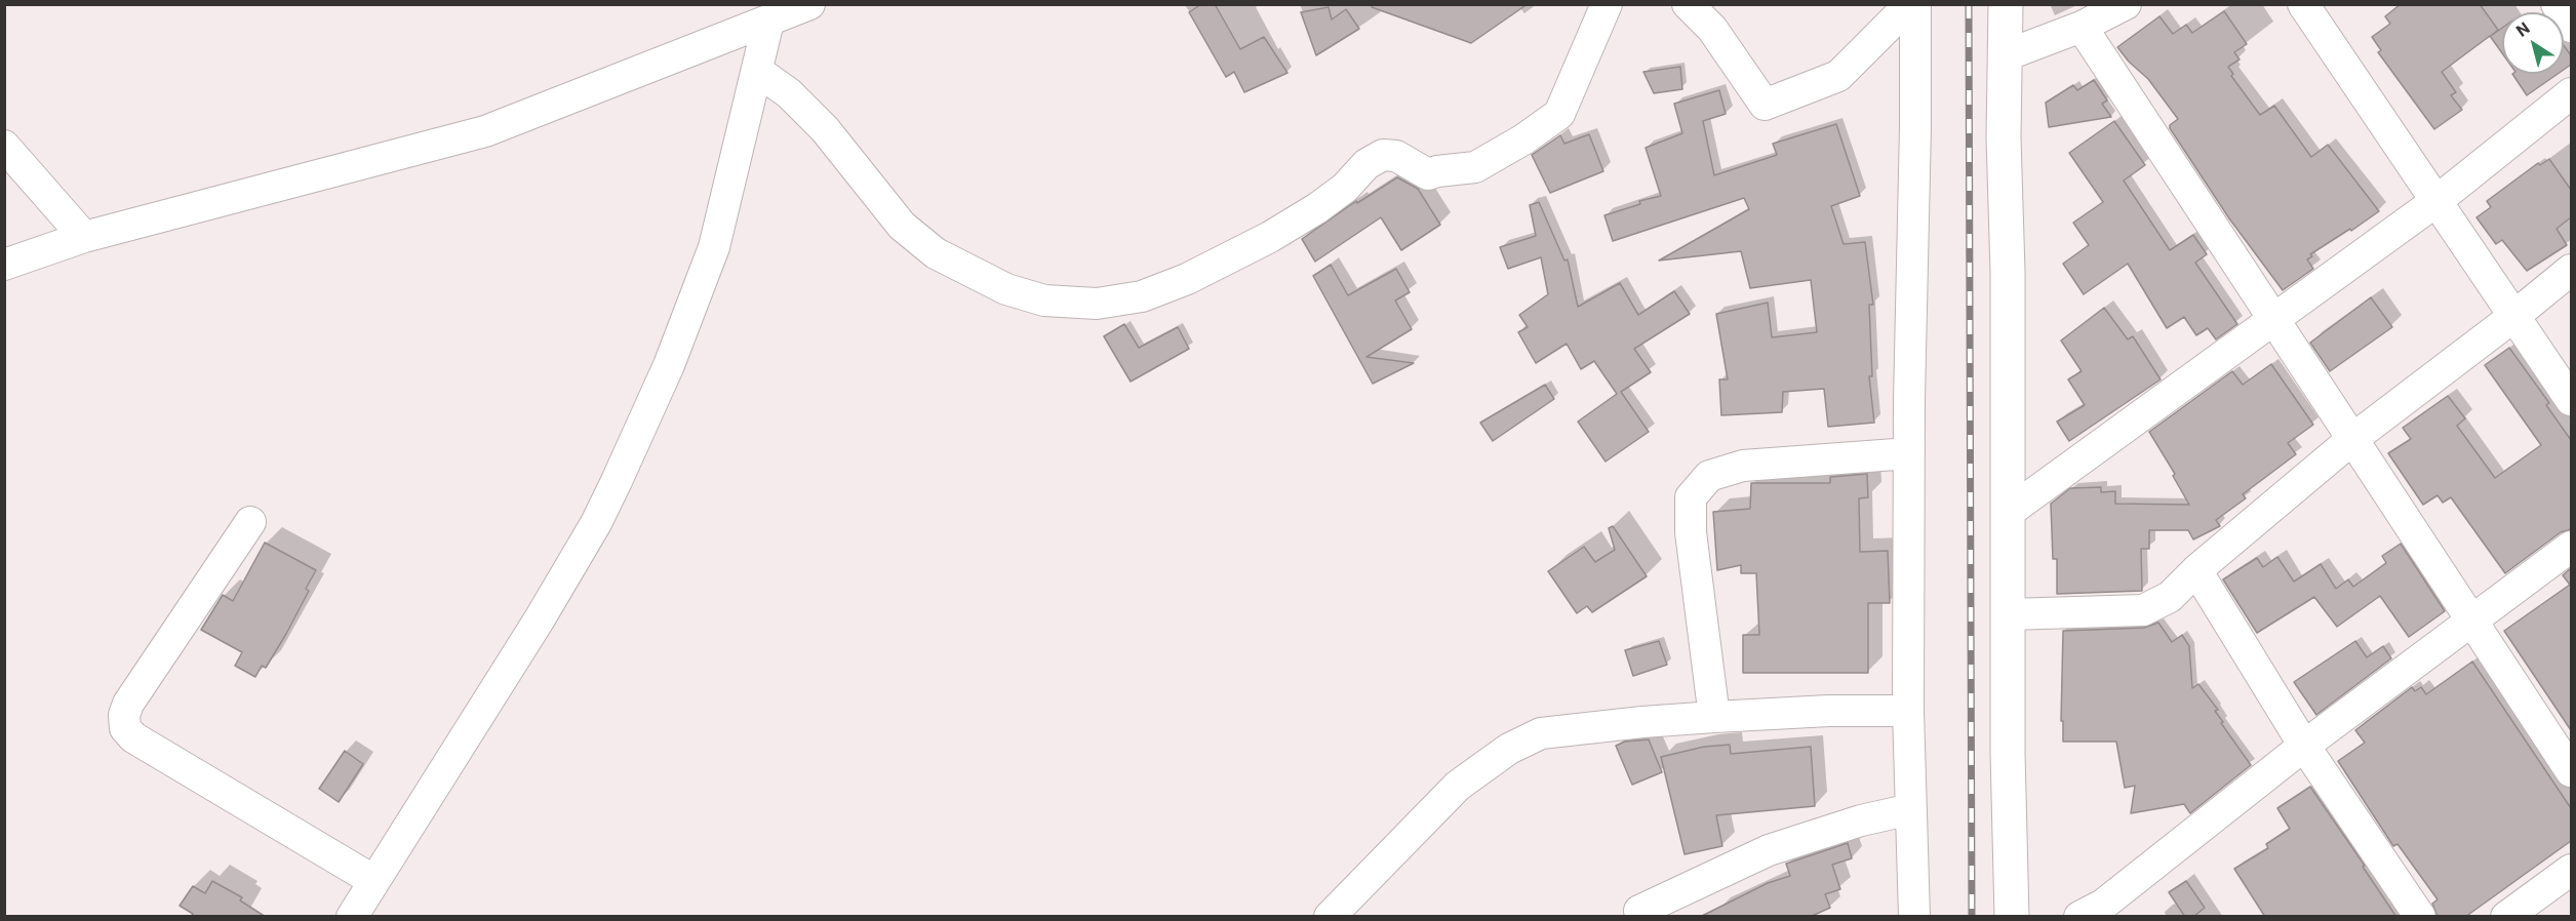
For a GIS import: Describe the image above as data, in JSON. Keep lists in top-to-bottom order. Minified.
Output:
{"north":"top left"}
